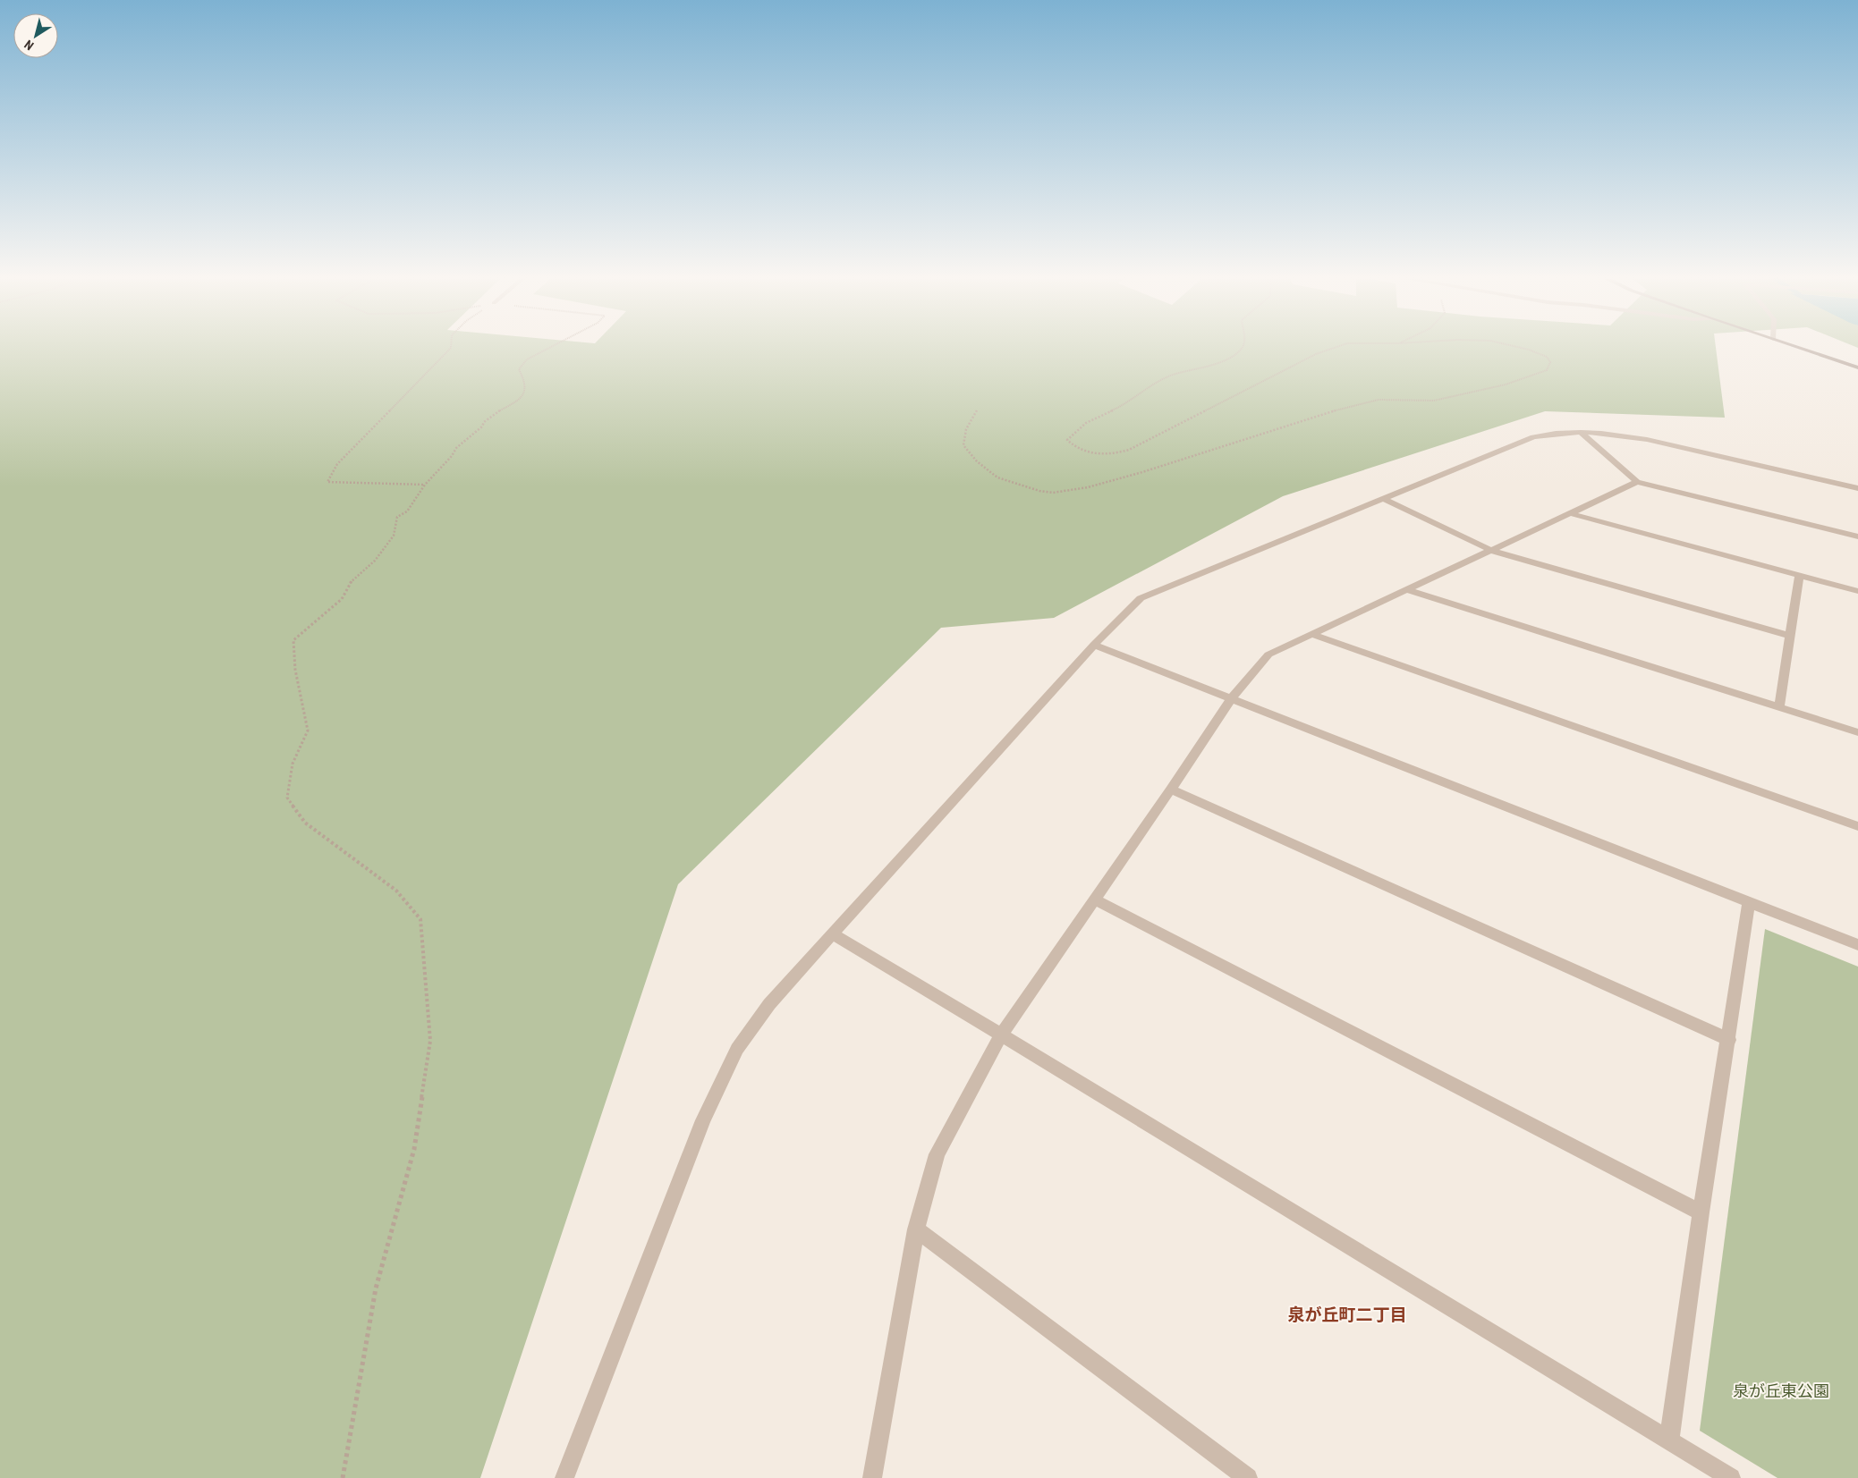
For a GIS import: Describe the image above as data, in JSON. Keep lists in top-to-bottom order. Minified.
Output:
{"districts":["泉が丘町二丁目"],"parks":["泉が丘東公園"],"north":"bottom left"}
